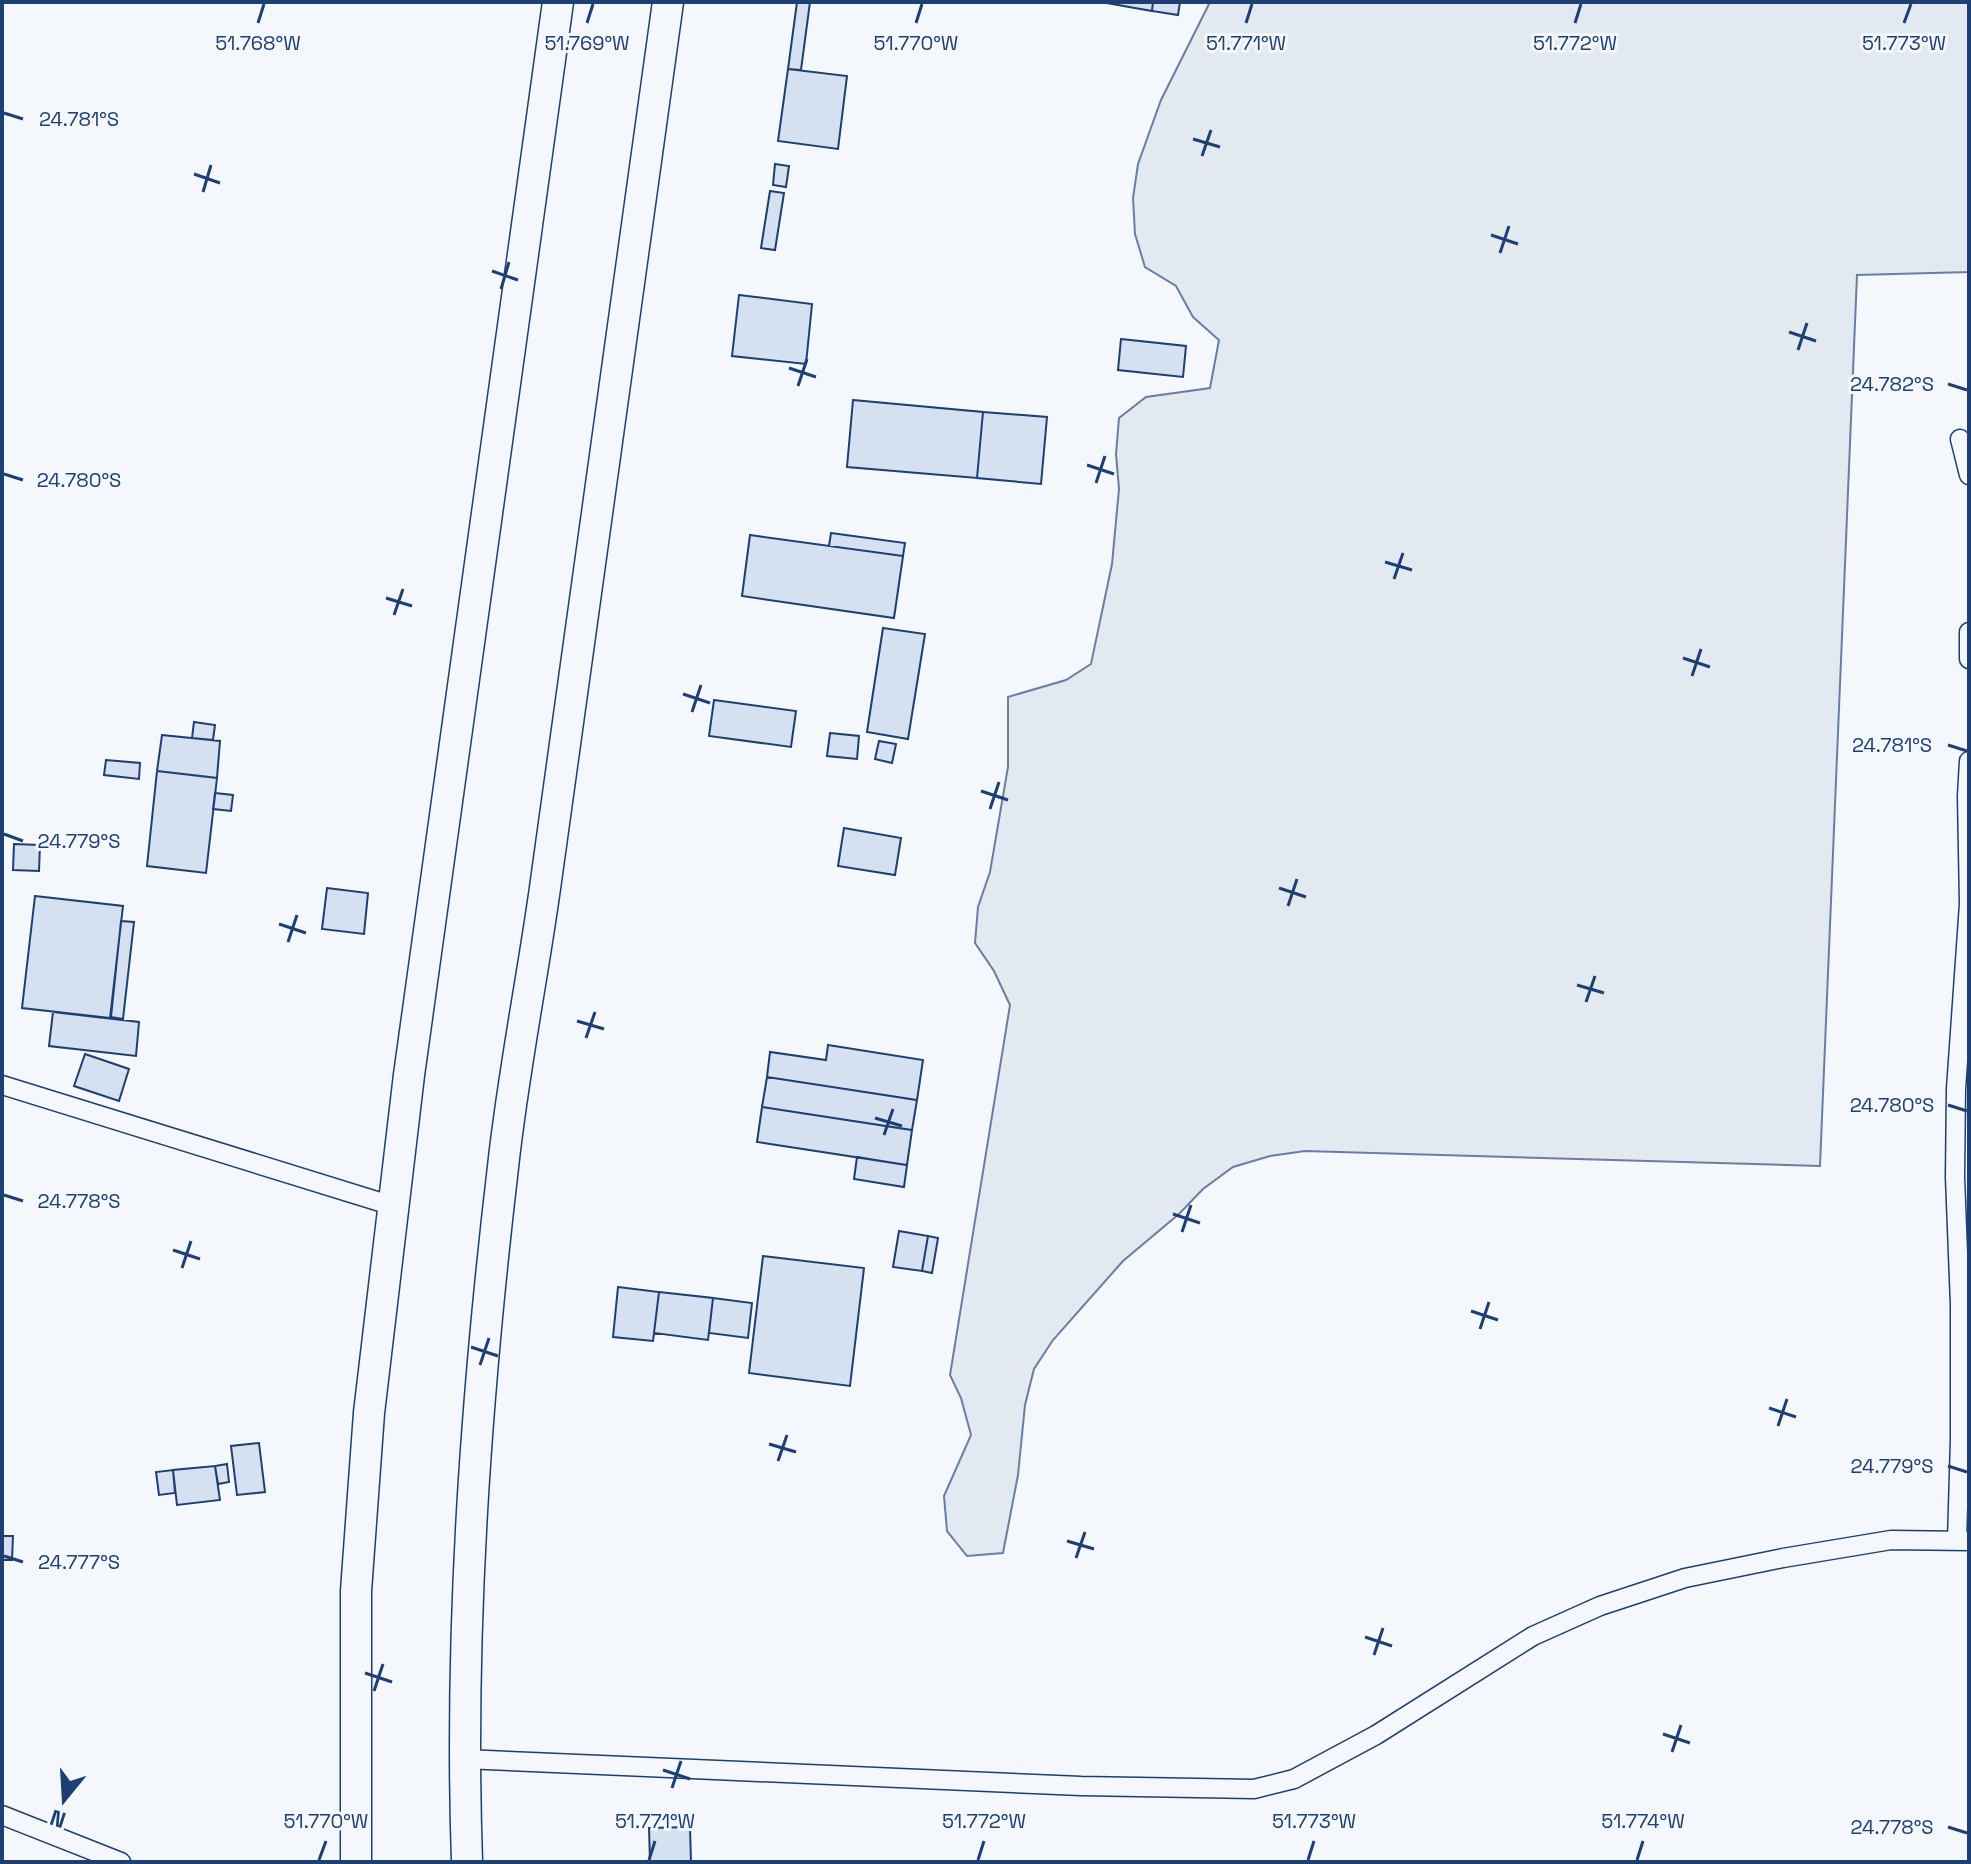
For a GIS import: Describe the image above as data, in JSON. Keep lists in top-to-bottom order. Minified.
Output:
{"north":"bottom","coordinates":["51.768°W","51.769°W","51.770°W","51.771°W","51.772°W","51.773°W","24.781°S","24.782°S","24.780°S","24.779°S","24.778°S","24.777°S","51.774°W"]}
